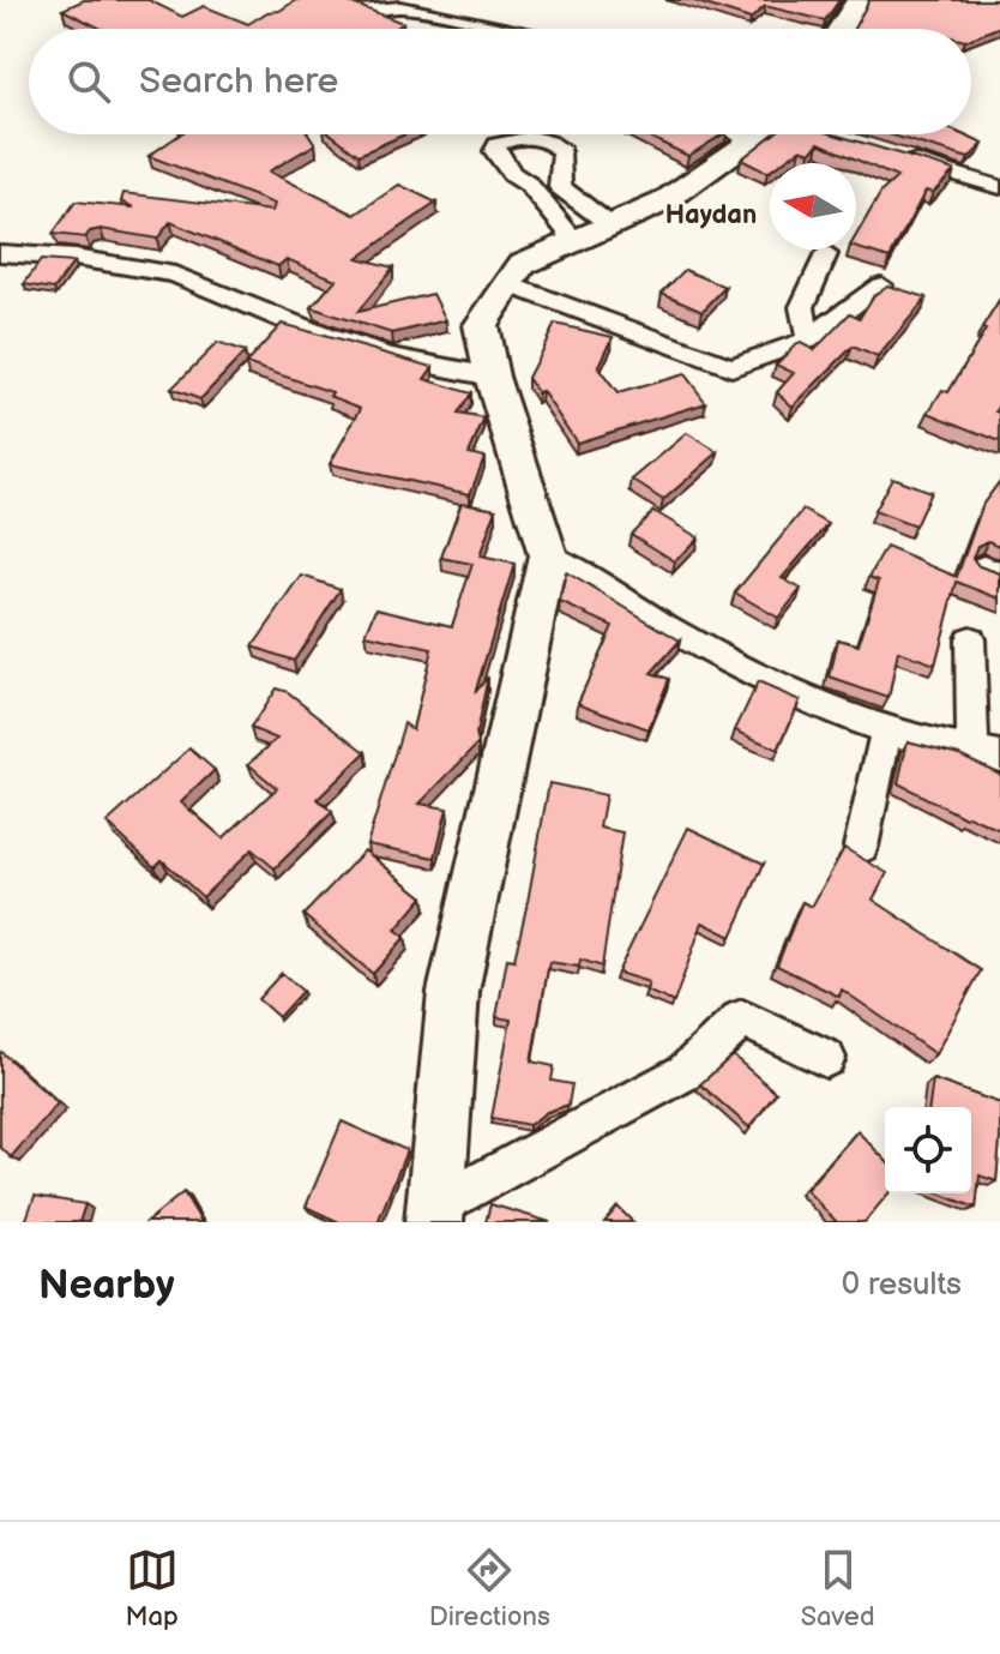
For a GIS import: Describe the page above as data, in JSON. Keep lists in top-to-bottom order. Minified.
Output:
{"districts":["Haydan"],"north":"left","page":{"search":"Search here","heading":["Nearby","0 results"],"nav":["Map","Directions","Saved"]}}
